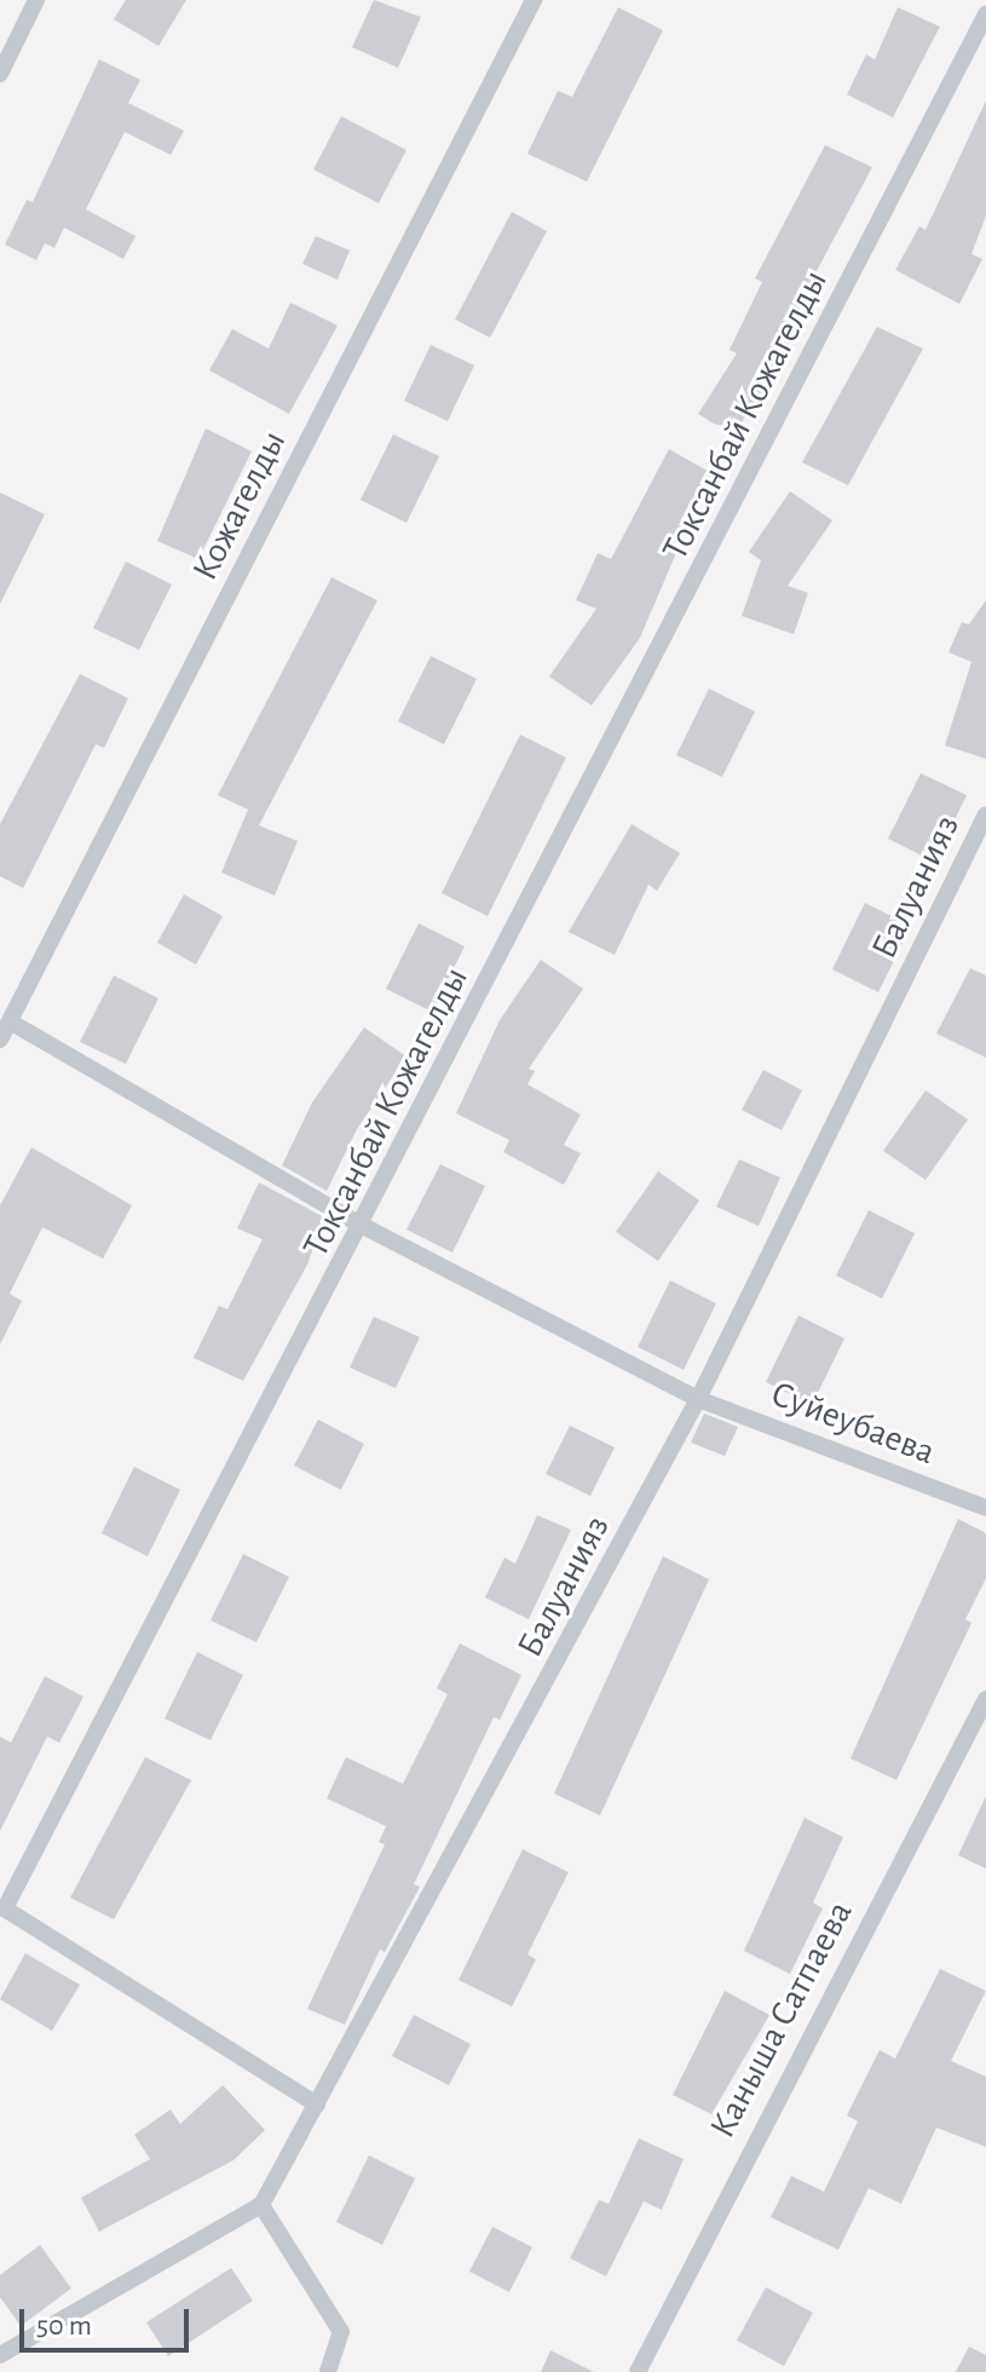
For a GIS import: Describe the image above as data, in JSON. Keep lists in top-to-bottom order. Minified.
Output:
{"streets":{"street":["Токсанбай Кожагелды","Кожагелды","Балуанияз","Суйеубаева","Каныша Сатпаева"]},"crossings":[["Токсанбай Кожагелды","Балуанияз"],["Токсанбай Кожагелды","Суйеубаева"],["Кожагелды","Суйеубаева"],["Балуанияз","Суйеубаева"]],"scale_bar":"50 m"}
